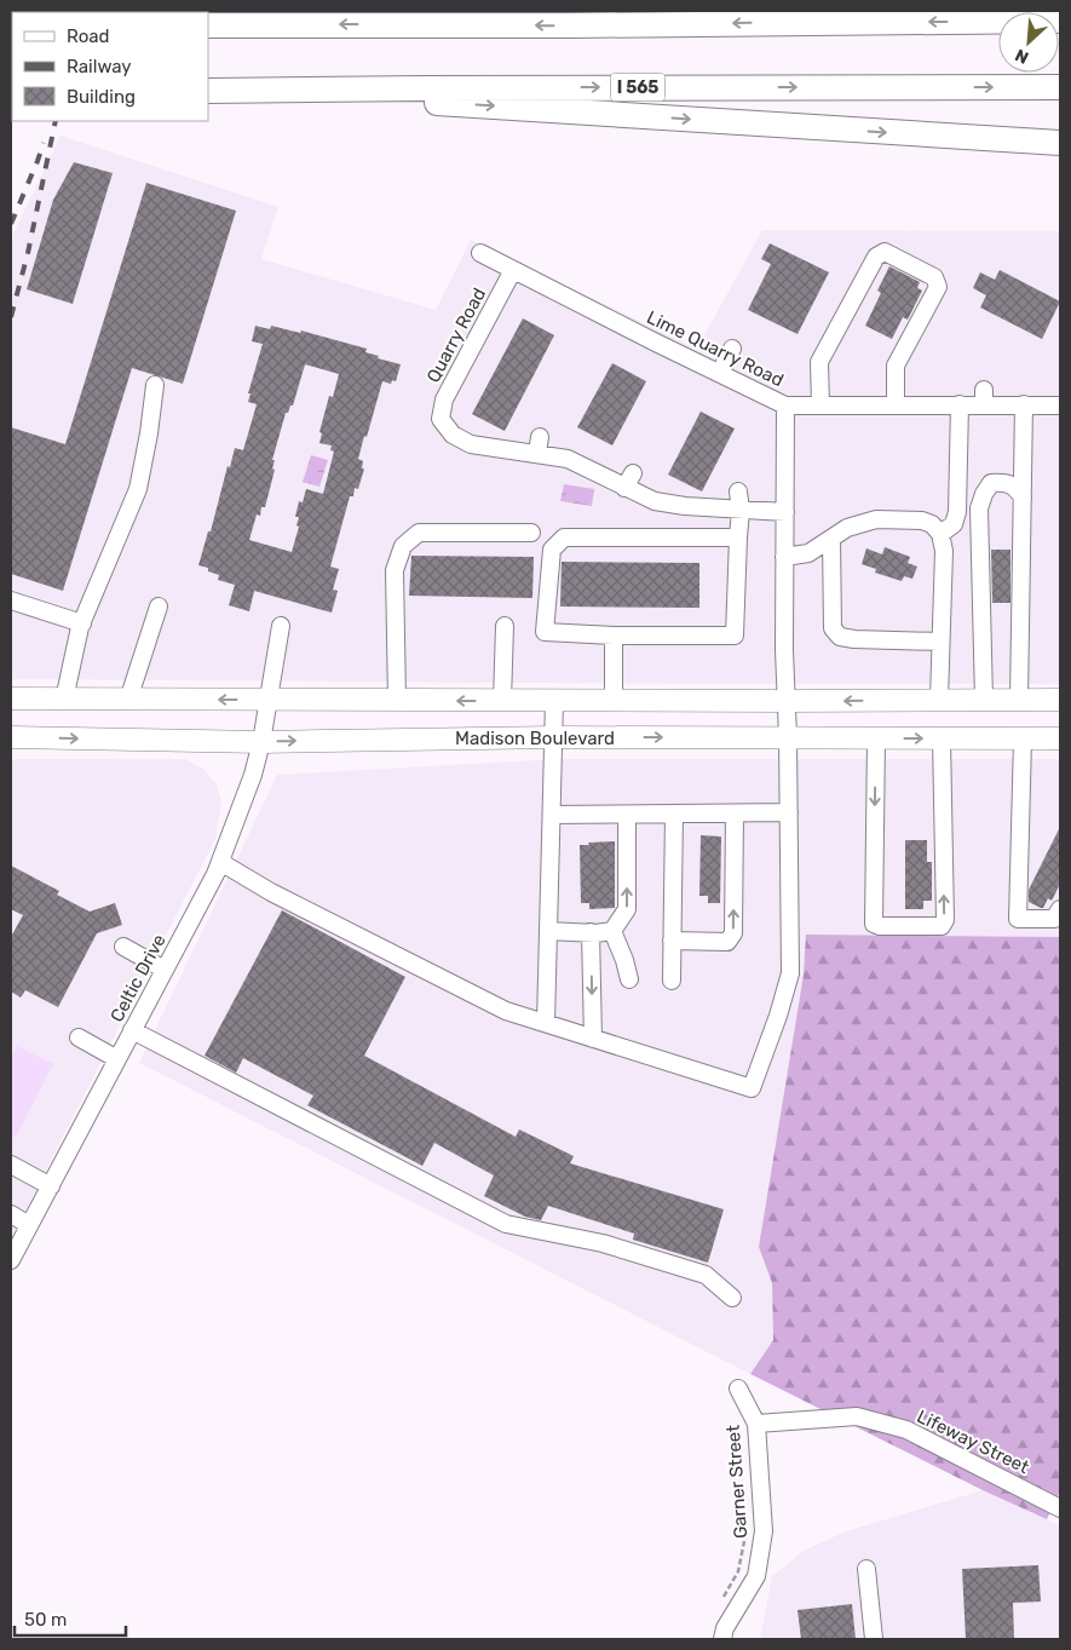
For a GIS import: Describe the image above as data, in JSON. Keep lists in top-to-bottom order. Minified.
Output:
{"streets":{"highway":["I 565"],"main road":["Madison Boulevard"],"street":["Quarry Road","Lime Quarry Road","Celtic Drive","Lifeway Street","Garner Street"]},"crossings":[["Quarry Road","Lime Quarry Road"],["Madison Boulevard","Celtic Drive"],["Lifeway Street","Garner Street"]],"legend":["Road","Railway","Building"],"scale_bar":"50 m","north":"bottom left"}
